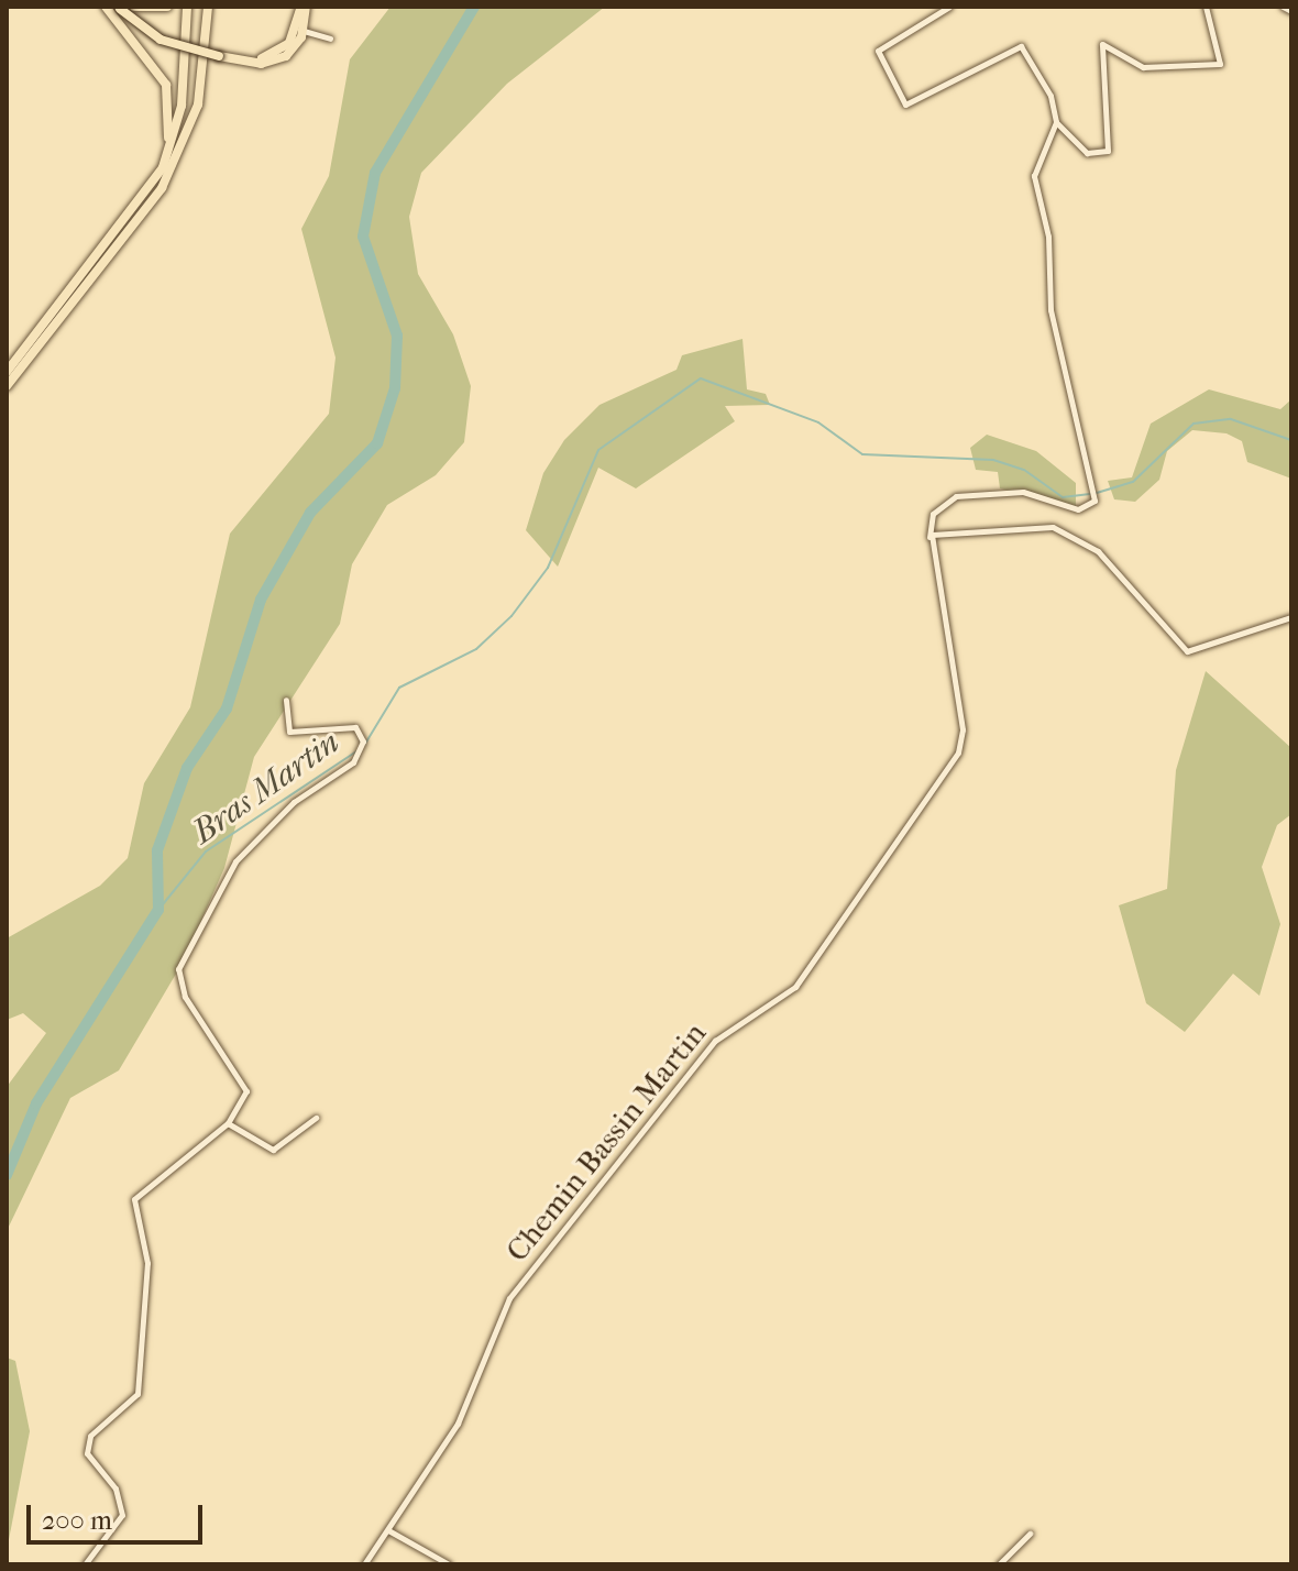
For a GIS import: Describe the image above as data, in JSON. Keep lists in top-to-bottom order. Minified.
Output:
{"streets":{"street":["Chemin Bassin Martin"]},"water":["Bras Martin"],"scale_bar":"200 m"}
